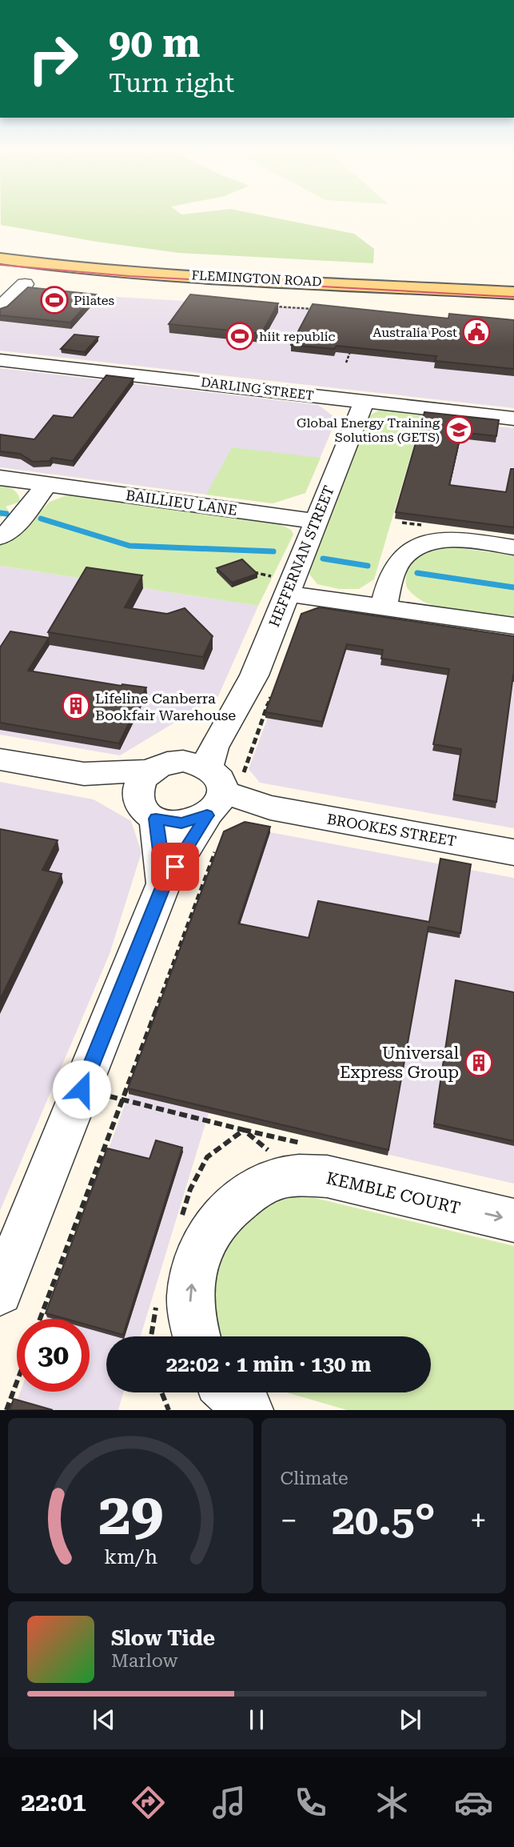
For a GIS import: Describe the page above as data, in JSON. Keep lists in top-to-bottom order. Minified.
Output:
{"streets":{"main road":["FLEMINGTON ROAD"],"street":["DARLING STREET","BAILLIEU LANE","HEFFERNAN STREET","BROOKES STREET","KEMBLE COURT"]},"crossings":[["DARLING STREET","HEFFERNAN STREET"],["BAILLIEU LANE","HEFFERNAN STREET"],["HEFFERNAN STREET","BROOKES STREET"]],"places":{"sports":["Pilates","hiit republic"],"public building":["Australia Post"],"school or university":["Global Energy Training Solutions (GETS)"],"building":["Lifeline Canberra Bookfair Warehouse","Universal Express Group"]},"page":{"turn":["90 m","Turn right"],"limit":"30","trip":"22:02 · 1 min · 130 m","tile":"Climate","heat":["−","20.5°","+"],"song":["Slow Tide","Marlow"],"tabs":"22:01","gauge":["29","km/h"]}}
